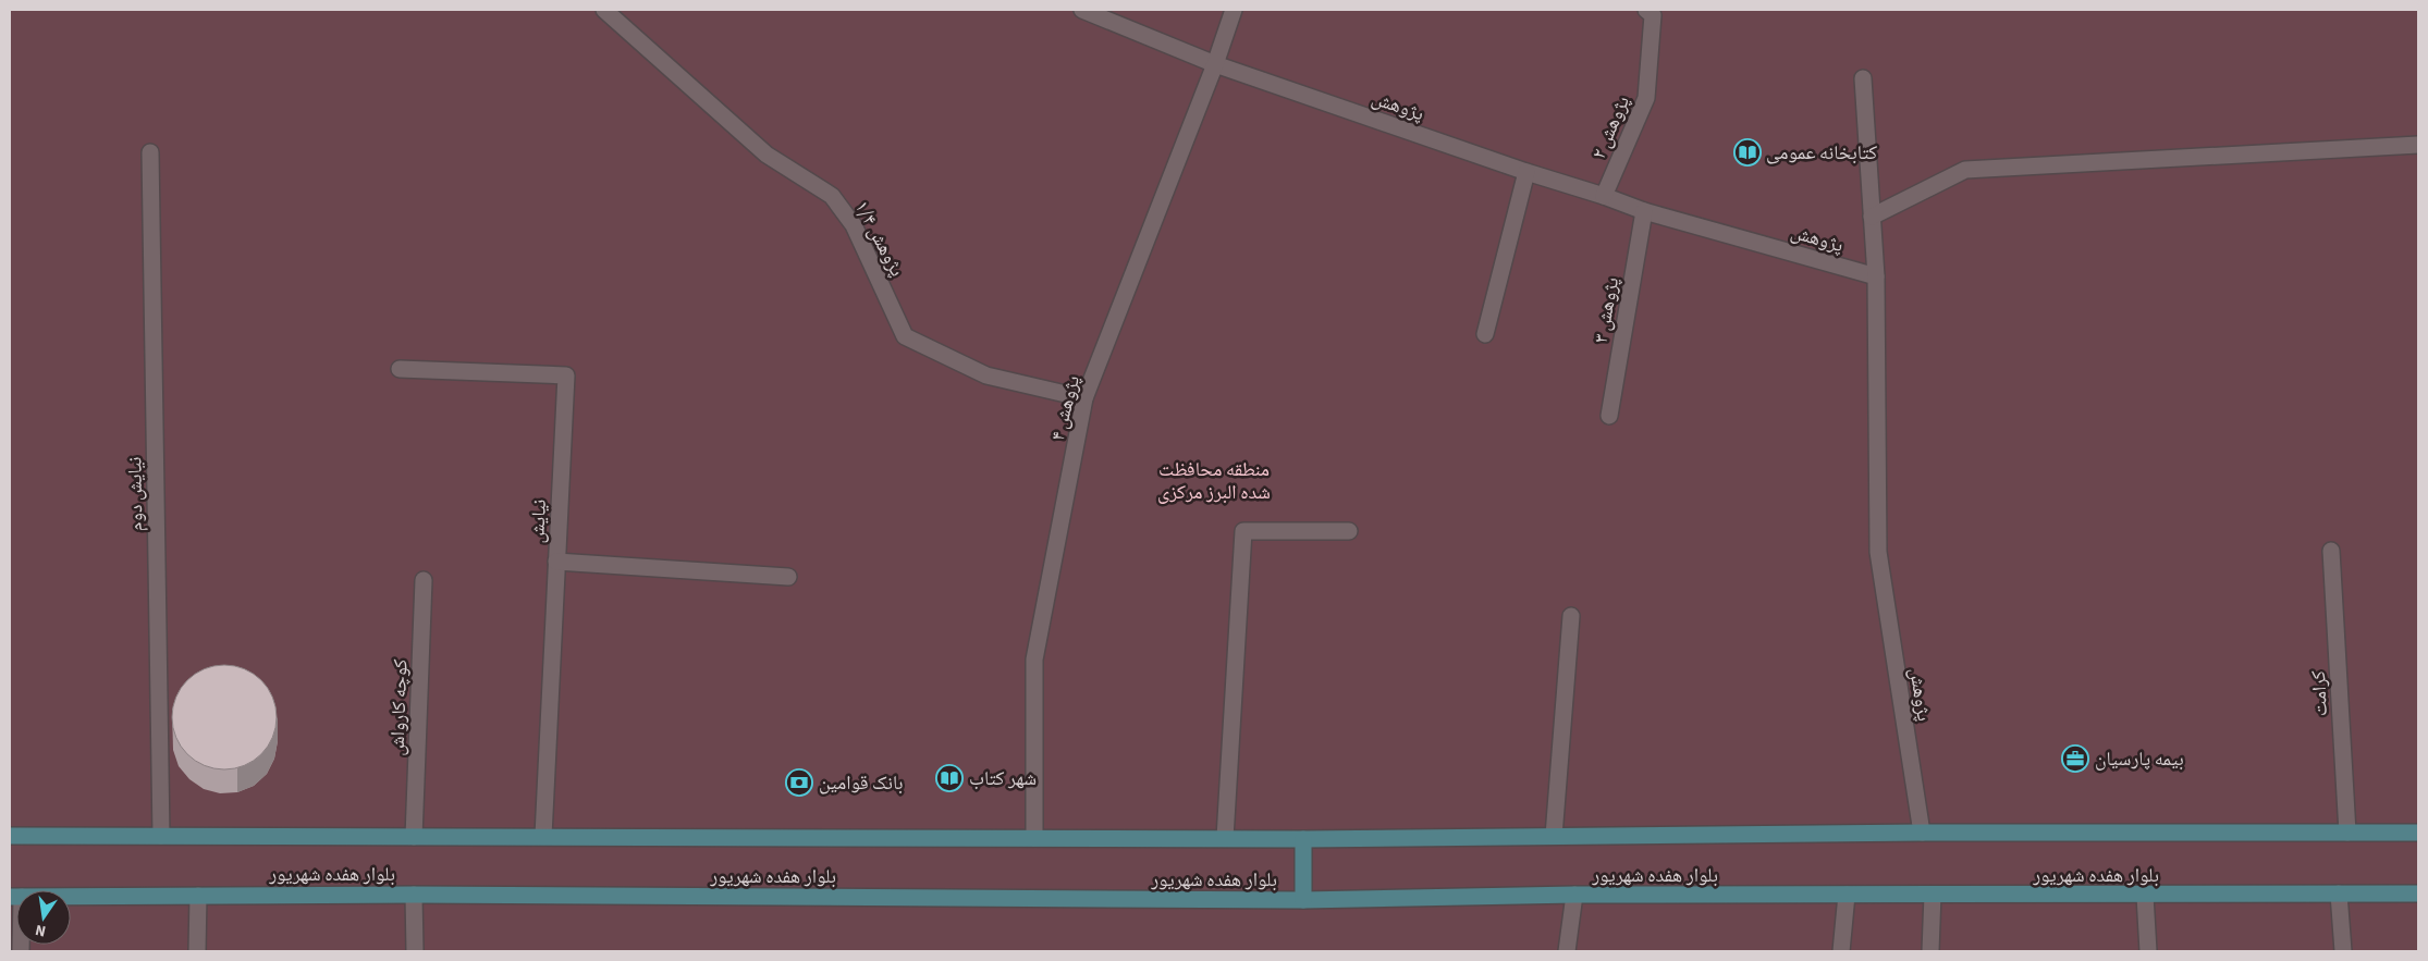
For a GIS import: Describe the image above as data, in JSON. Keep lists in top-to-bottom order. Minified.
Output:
{"streets":{"main road":["بلوار هفده شهریور"],"street":["پژوهش","پژوهش ۲","پژوهش ۱/۴","پژوهش ۳","پژوهش ۴","نیایش دوم","نیایش","کرامت","کوچه کارواش"]},"crossings":[["پژوهش","پژوهش ۲"],["پژوهش","پژوهش ۳"],["پژوهش","پژوهش ۴"],["پژوهش","بلوار هفده شهریور"],["پژوهش ۱/۴","پژوهش ۴"],["پژوهش ۴","بلوار هفده شهریور"],["نیایش دوم","بلوار هفده شهریور"],["نیایش","بلوار هفده شهریور"],["کرامت","بلوار هفده شهریور"],["کوچه کارواش","بلوار هفده شهریور"]],"parks":["منطقه محافظت شده البرز مرکزی"],"places":{"library":["کتابخانه عمومی","شهر کتاب"],"office":["بیمه پارسیان"],"bank":["بانک قوامین"]},"north":"bottom"}
